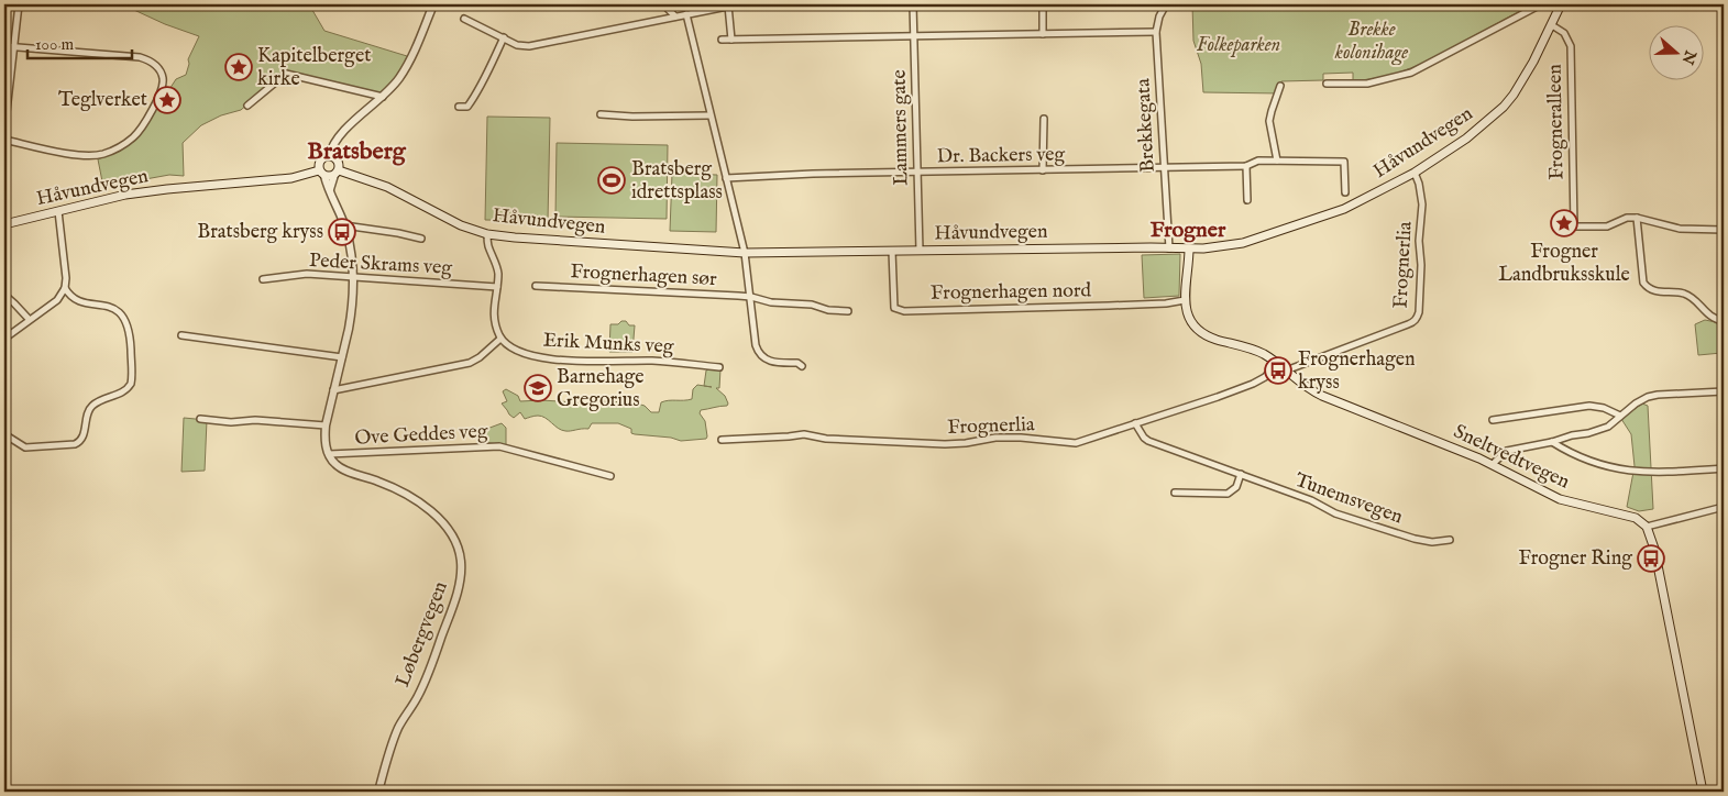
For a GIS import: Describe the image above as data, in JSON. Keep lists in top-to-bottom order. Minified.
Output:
{"streets":{"main road":["Håvundvegen","Sneltvedtvegen"],"street":["Frogneralleen","Brekkegata","Lammers gate","Dr. Backers veg","Peder Skrams veg","Frognerlia","Frognerhagen sør","Frognerhagen nord","Erik Munks veg","Ove Geddes veg","Tunemsvegen","Løbergvegen"]},"crossings":[["Frogneralleen","Håvundvegen"],["Brekkegata","Håvundvegen"],["Brekkegata","Dr. Backers veg"],["Lammers gate","Håvundvegen"],["Lammers gate","Dr. Backers veg"],["Håvundvegen","Frognerlia"],["Håvundvegen","Frognerhagen nord"],["Håvundvegen","Sneltvedtvegen"],["Frognerlia","Sneltvedtvegen"],["Frognerlia","Tunemsvegen"],["Frognerhagen nord","Sneltvedtvegen"],["Ove Geddes veg","Løbergvegen"]],"districts":["Bratsberg","Frogner"],"parks":["Brekke kolonihage","Folkeparken"],"places":{"place":["Kapitelberget kirke","Teglverket","Frogner Landbruksskule"],"sports":["Bratsberg idrettsplass"],"bus stop":["Bratsberg kryss","Frognerhagen kryss","Frogner Ring"],"school or university":["Barnehage Gregorius"]},"scale_bar":"100 m","north":"right"}
